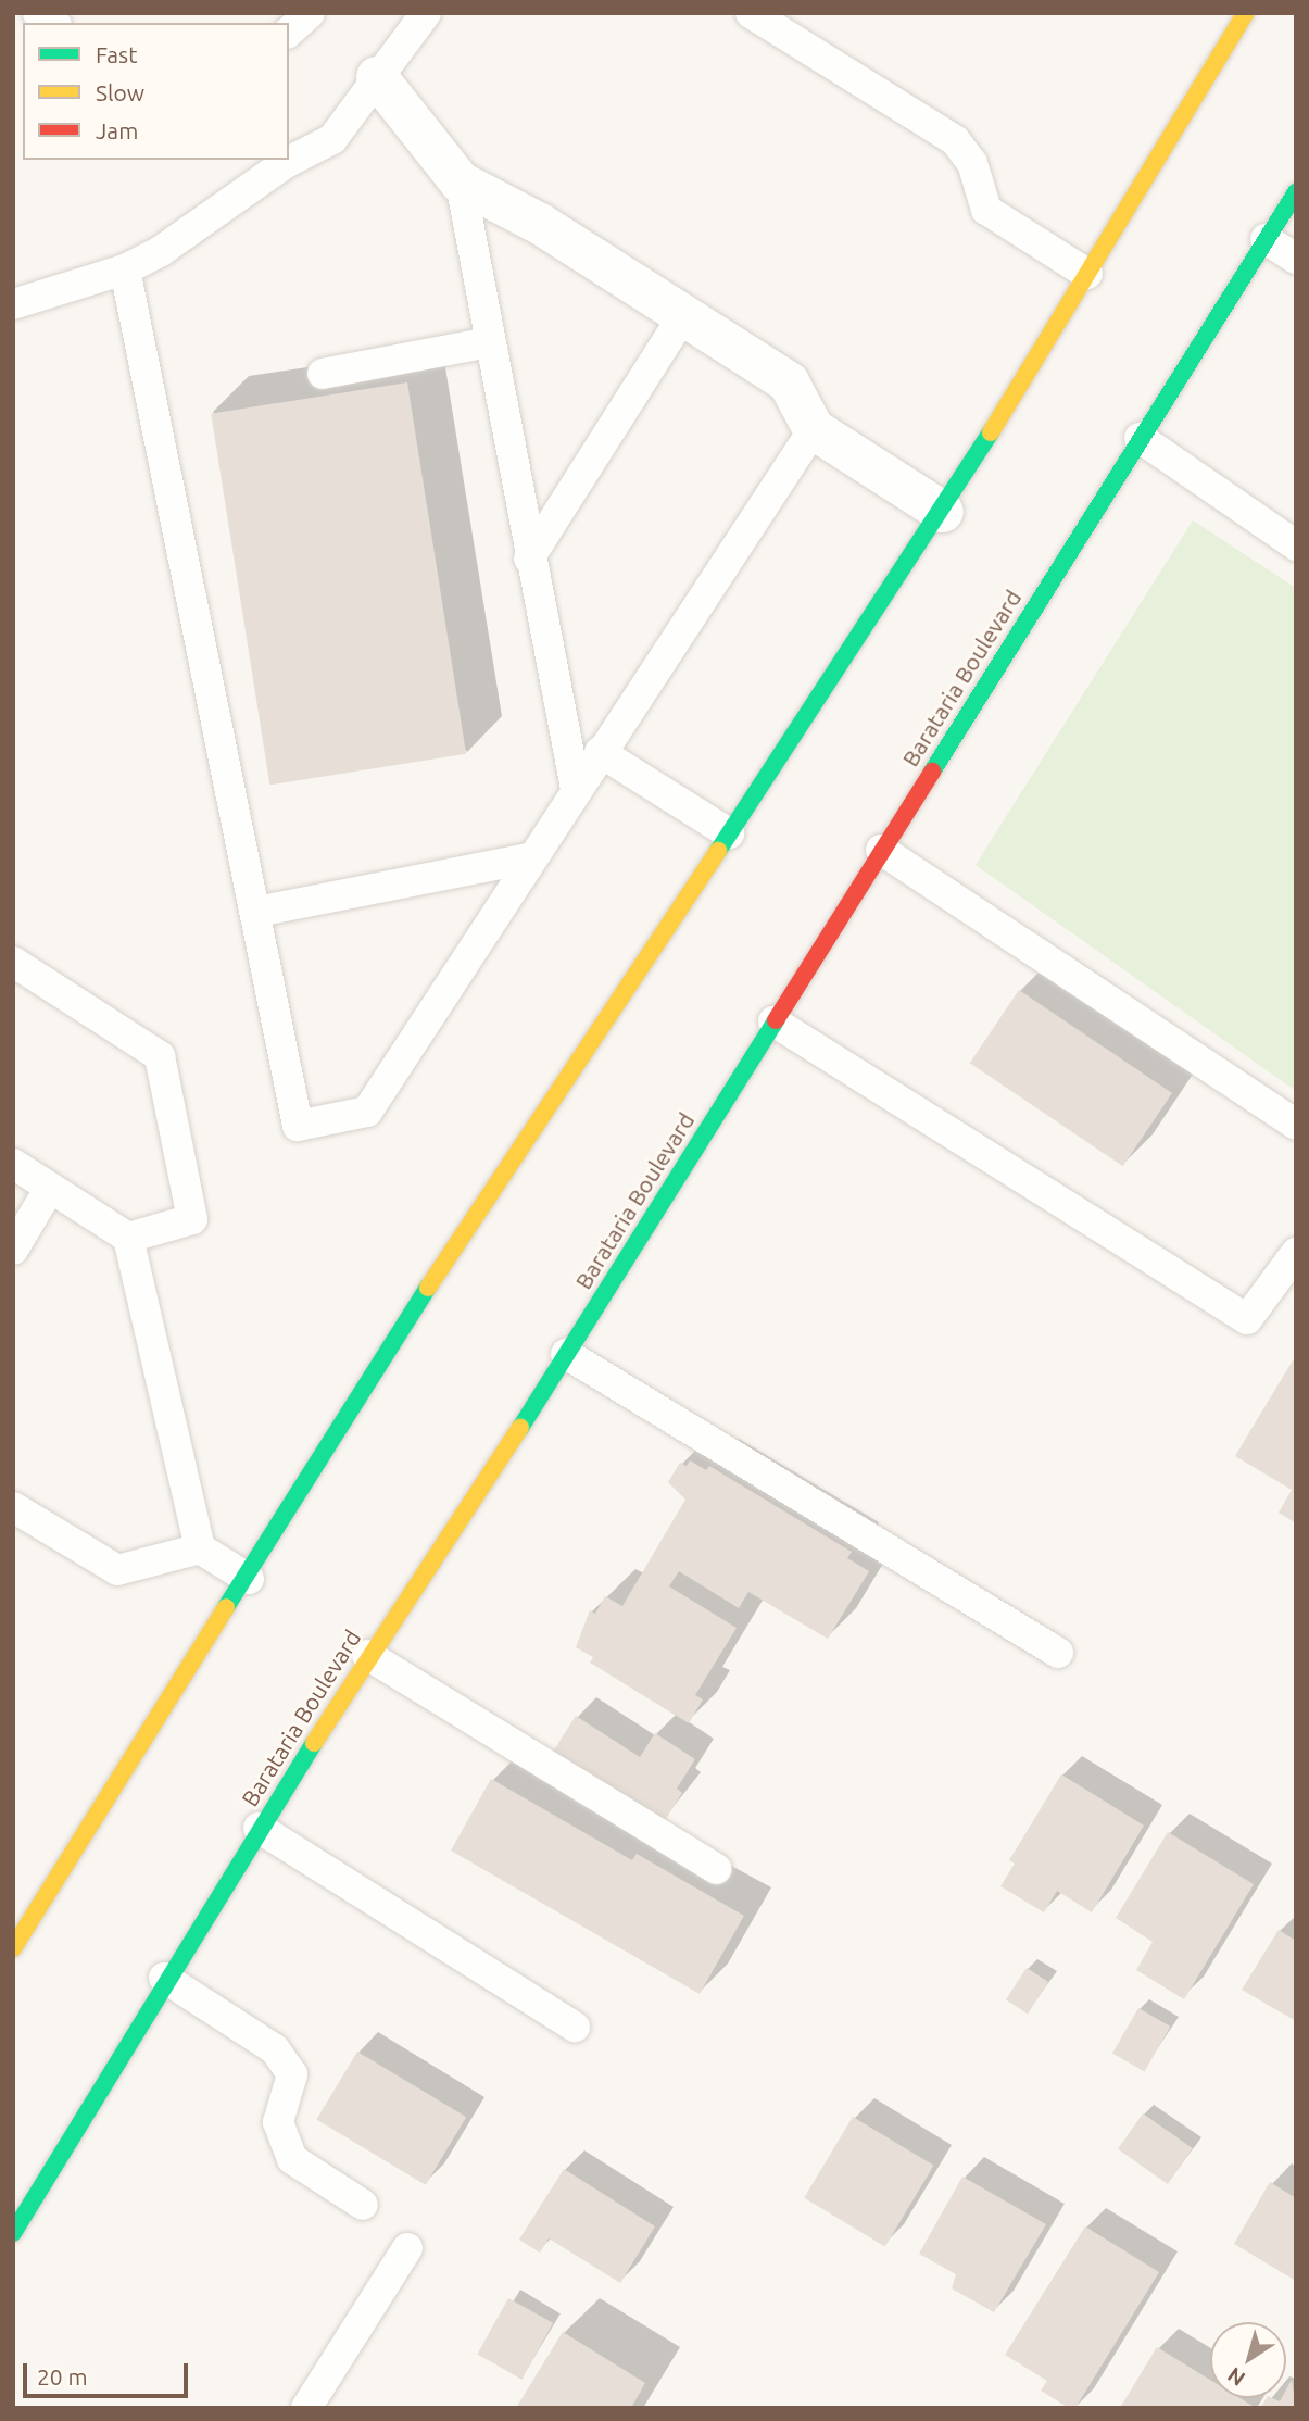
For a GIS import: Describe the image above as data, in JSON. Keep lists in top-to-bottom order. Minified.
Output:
{"streets":{"main road":["Barataria Boulevard"]},"legend":["Fast","Slow","Jam"],"scale_bar":"20 m","north":"bottom left"}
